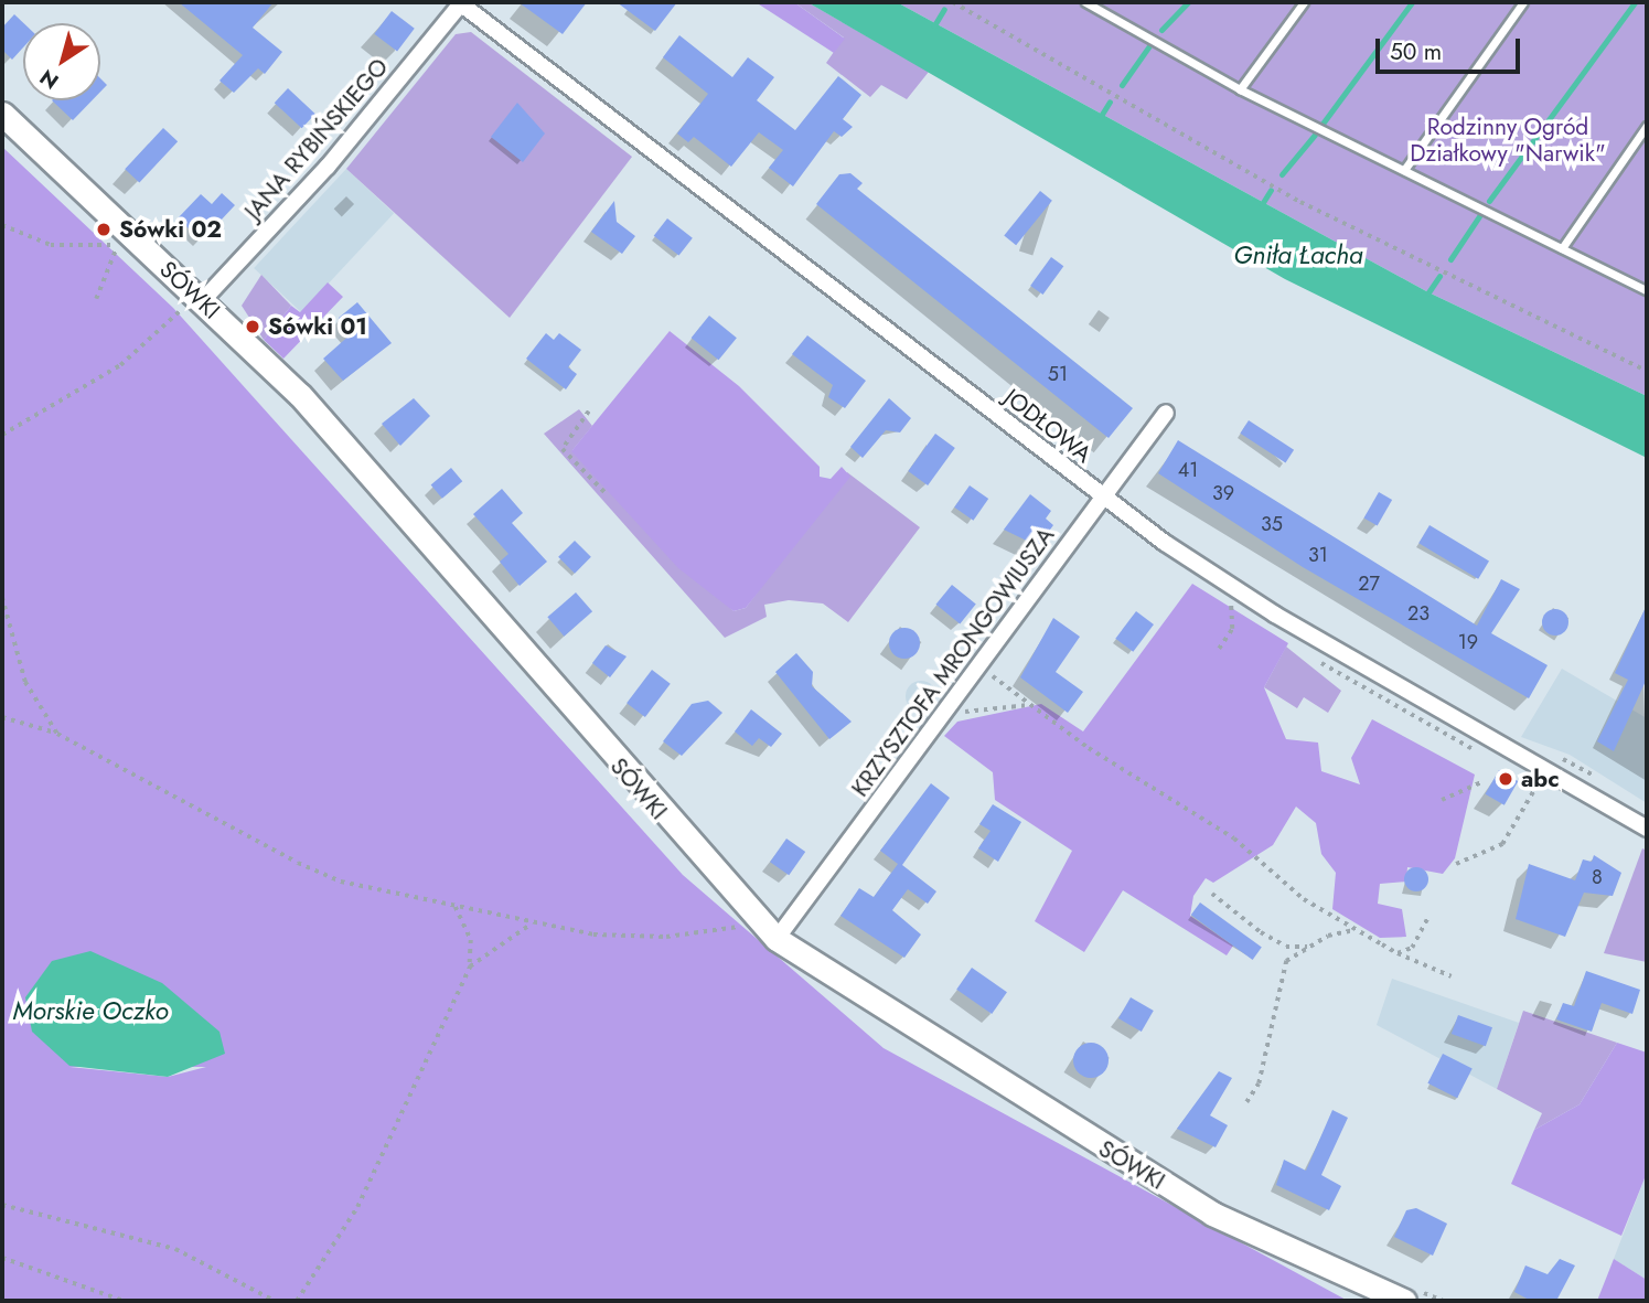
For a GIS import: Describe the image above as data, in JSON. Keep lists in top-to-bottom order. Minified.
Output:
{"streets":{"street":["JANA RYBIŃSKIEGO","SÓWKI","JODŁOWA","KRZYSZTOFA MRONGOWIUSZA"]},"crossings":[["JANA RYBIŃSKIEGO","SÓWKI"],["JANA RYBIŃSKIEGO","JODŁOWA"],["SÓWKI","KRZYSZTOFA MRONGOWIUSZA"],["JODŁOWA","KRZYSZTOFA MRONGOWIUSZA"]],"water":["Gniła Łacha","Morskie Oczko"],"parks":["Rodzinny Ogród Działkowy \"Narwik\""],"places":["Sówki 02","Sówki 01","abc"],"house_numbers":["51","41","39","35","31","27","23","19","8"],"scale_bar":"50 m","north":"bottom left"}
